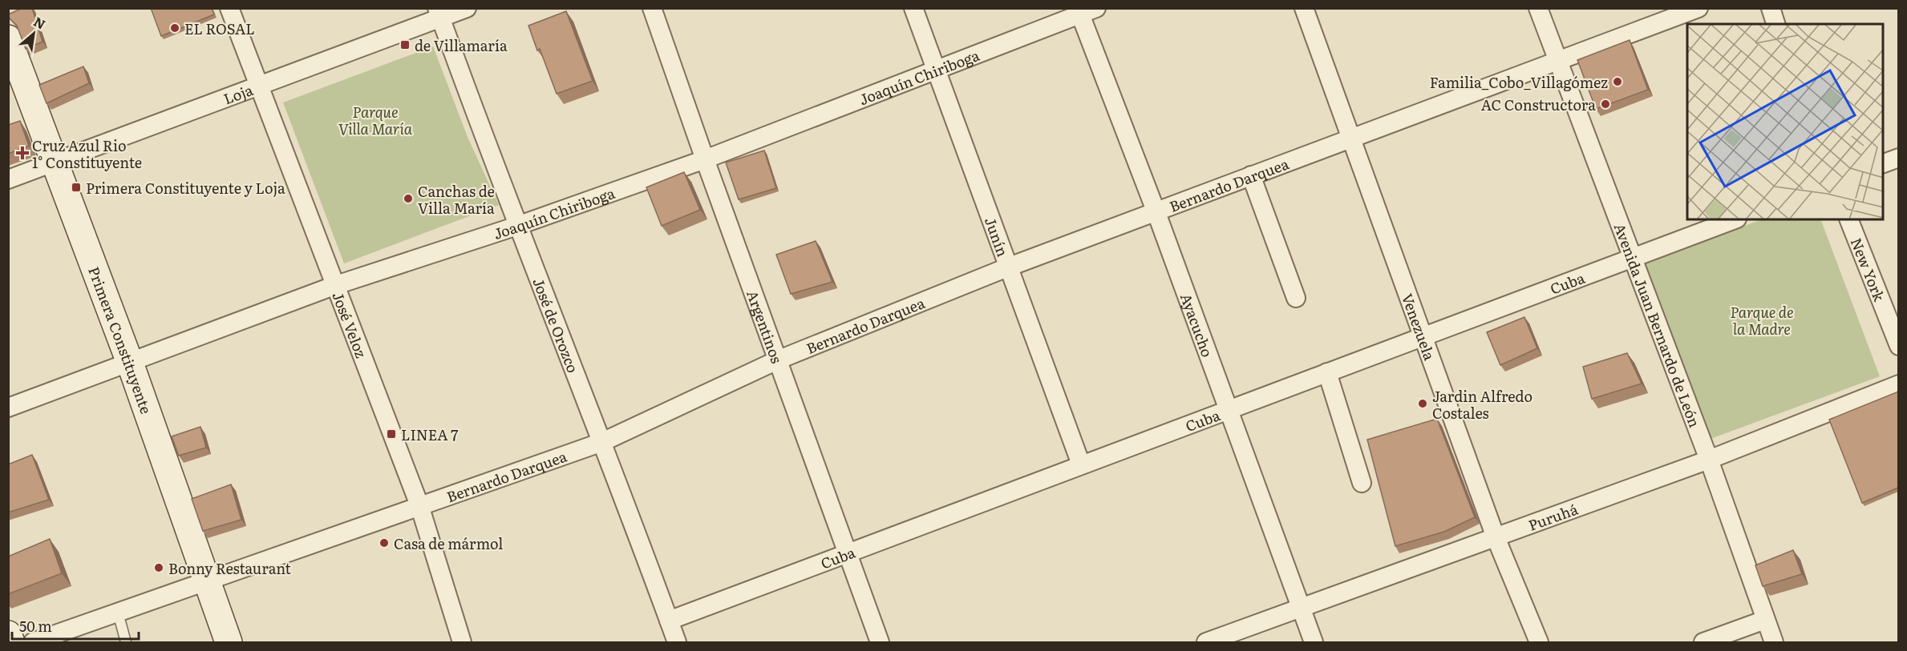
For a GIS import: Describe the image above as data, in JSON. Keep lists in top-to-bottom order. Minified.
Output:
{"streets":{"main road":["Primera Constituyente"],"street":["Joaquín Chiriboga","Loja","Bernardo Darquea","Junín","New York","Cuba","José Veloz","Ayacucho","Avenida Juan Bernardo de León","José de Orozco","Argentinos","Venezuela","Puruhá"]},"crossings":[["Joaquín Chiriboga","Junín"],["Joaquín Chiriboga","José Veloz"],["Joaquín Chiriboga","Ayacucho"],["Joaquín Chiriboga","José de Orozco"],["Joaquín Chiriboga","Argentinos"],["Joaquín Chiriboga","Primera Constituyente"],["Loja","José Veloz"],["Loja","José de Orozco"],["Loja","Primera Constituyente"],["Bernardo Darquea","Junín"],["Bernardo Darquea","José Veloz"],["Bernardo Darquea","Ayacucho"],["Bernardo Darquea","Avenida Juan Bernardo de León"],["Bernardo Darquea","José de Orozco"],["Bernardo Darquea","Argentinos"],["Bernardo Darquea","Venezuela"],["Bernardo Darquea","Primera Constituyente"],["Junín","Cuba"],["Cuba","Ayacucho"],["Cuba","Avenida Juan Bernardo de León"],["Cuba","José de Orozco"],["Cuba","Argentinos"],["Cuba","Venezuela"],["Ayacucho","Puruhá"],["Avenida Juan Bernardo de León","Puruhá"],["Venezuela","Puruhá"]],"parks":["Parque Villa María","Parque de la Madre"],"places":{"other":["EL ROSAL","Familia_Cobo_Villagómez","AC Constructora","Canchas de Villa María","Jardin Alfredo Costales","Casa de mármol","Bonny Restaurant"],"transit":["de Villamaría","Primera Constituyente y Loja","LINEA 7"],"health":["Cruz Azul Rio 1° Constituyente"]},"scale_bar":"50 m","north":"top right"}
